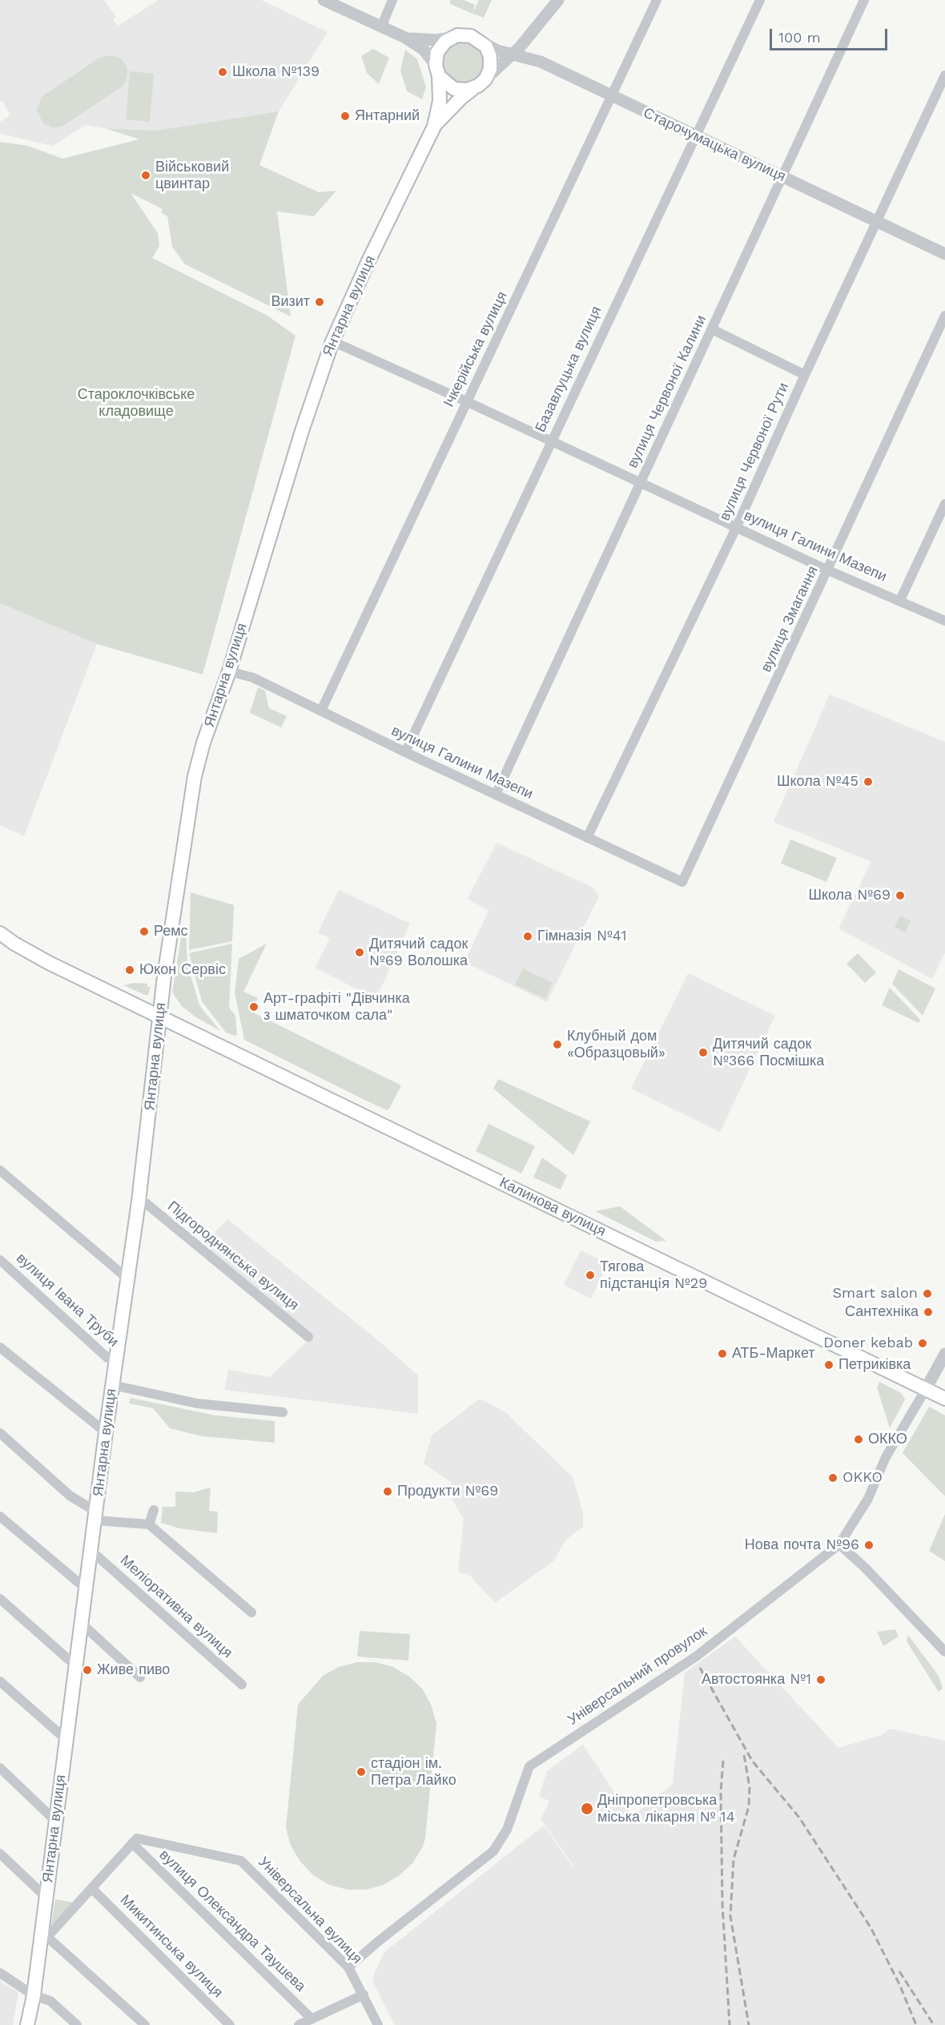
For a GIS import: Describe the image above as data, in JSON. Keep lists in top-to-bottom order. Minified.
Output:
{"streets":{"main road":["Старочумацька вулиця","Янтарна вулиця","Калинова вулиця"],"street":["Ічкерійська вулиця","Базавлуцька вулиця","вулиця Червоної Калини","вулиця Червоної Рути","вулиця Галини Мазепи","вулиця Змагання","Підгороднянська вулиця","вулиця Івана Труби","Меліоративна вулиця","Універсальний провулок","Універсальна вулиця","вулиця Олександра Таушева","Микитинська вулиця"]},"crossings":[["Старочумацька вулиця","Янтарна вулиця"],["Старочумацька вулиця","Ічкерійська вулиця"],["Старочумацька вулиця","Базавлуцька вулиця"],["Старочумацька вулиця","вулиця Червоної Калини"],["Старочумацька вулиця","вулиця Червоної Рути"],["Янтарна вулиця","вулиця Галини Мазепи"],["Янтарна вулиця","Калинова вулиця"],["Янтарна вулиця","Підгороднянська вулиця"],["Янтарна вулиця","вулиця Івана Труби"],["Янтарна вулиця","Меліоративна вулиця"],["Ічкерійська вулиця","вулиця Галини Мазепи"],["Базавлуцька вулиця","вулиця Галини Мазепи"],["вулиця Червоної Калини","вулиця Галини Мазепи"],["вулиця Червоної Рути","вулиця Галини Мазепи"],["вулиця Галини Мазепи","вулиця Змагання"],["Калинова вулиця","Універсальний провулок"],["Універсальний провулок","Універсальна вулиця"],["Універсальна вулиця","вулиця Олександра Таушева"]],"parks":["Староклочківське кладовище"],"places":["Школа №139","Янтарний","Військовий цвинтар","Визит","Школа №45","Школа №69","Ремс","Гімназія №41","Дитячий садок №69 Волошка","Юкон Сервіс","Арт-графіті \"Дівчинка з шматочком сала\"","Клубный дом «Образцовый»","Дитячий садок №366 Посмішка","Тягова пiдстанцiя №29","Smart salon","Сантехніка","Doner kebab","АТБ-Маркет","Петриківка","ОККО","OKKO","Продукти №69","Нова почта №96","Живе пиво","Автостоянка №1","стадіон ім. Петра Лайко","Дніпропетровська міська лікарня № 14"],"scale_bar":"100 m"}
